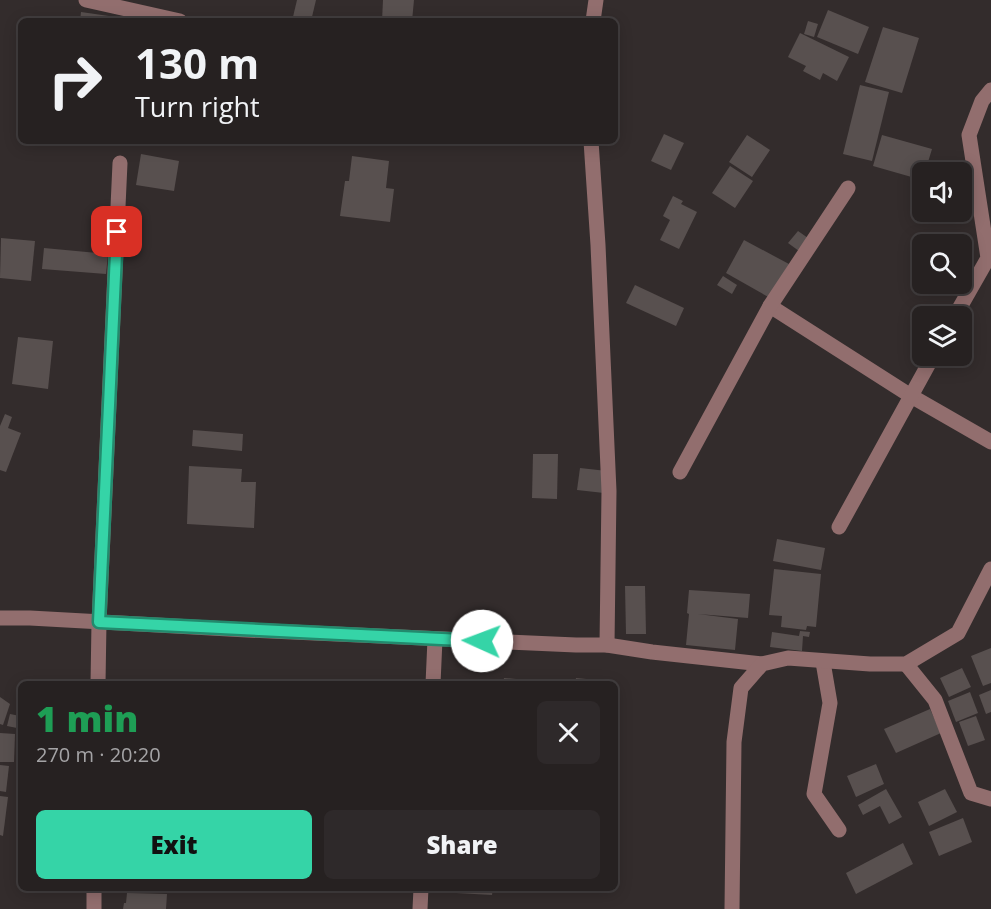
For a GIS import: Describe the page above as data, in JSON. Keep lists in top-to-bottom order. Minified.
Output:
{"page":{"turn":["130 m","Turn right"],"heading":["1 min","270 m · 20:20"],"buttons":["Exit","Share"]}}
